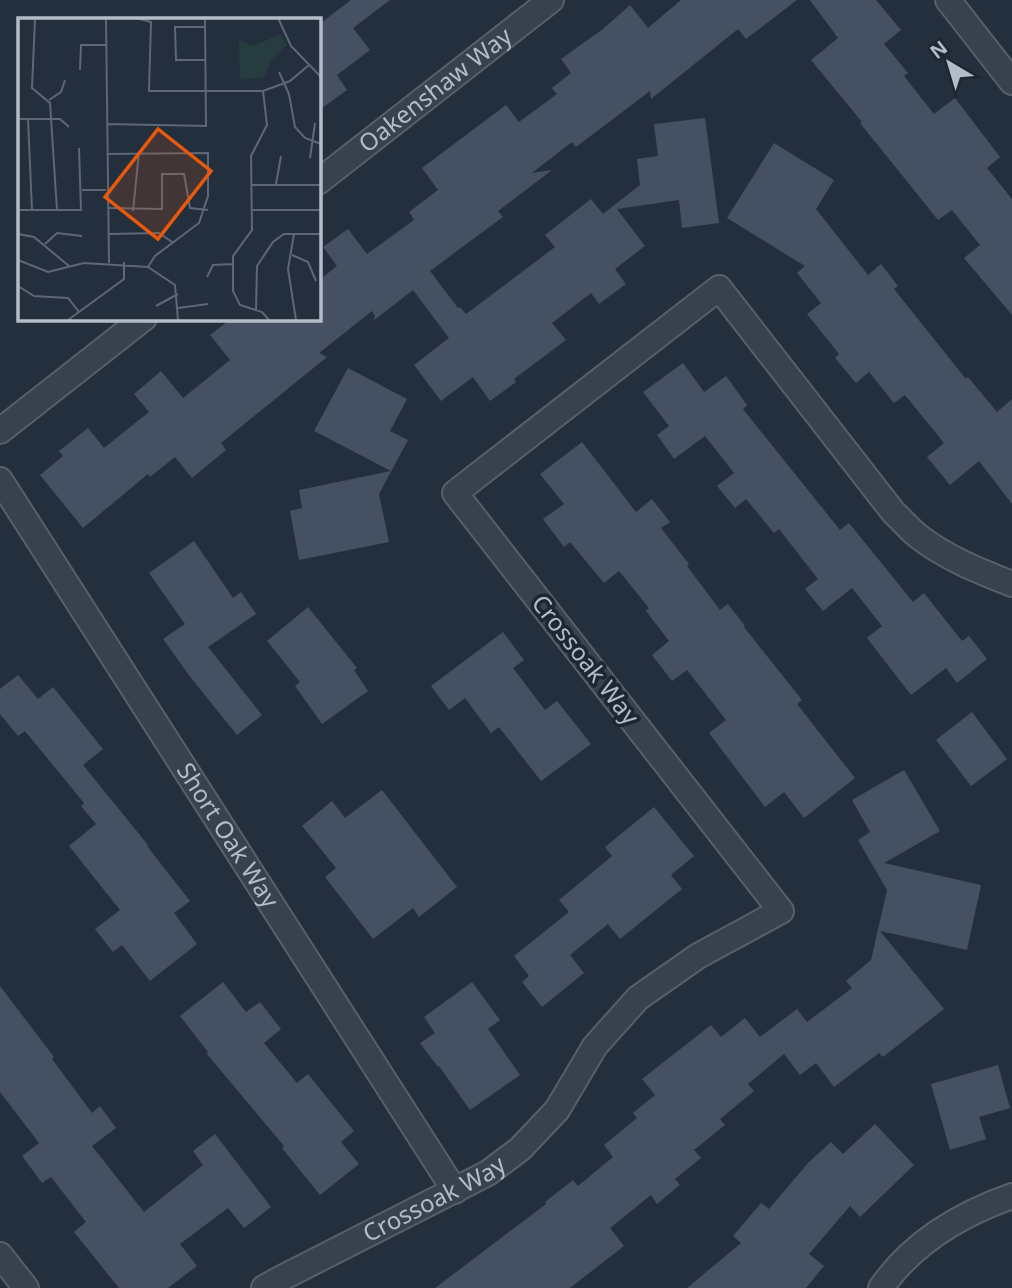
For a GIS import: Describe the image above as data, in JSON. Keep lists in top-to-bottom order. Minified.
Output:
{"streets":{"street":["Oakenshaw Way","Crossoak Way","Short Oak Way"]},"crossings":[["Crossoak Way","Short Oak Way"]],"north":"top left"}
